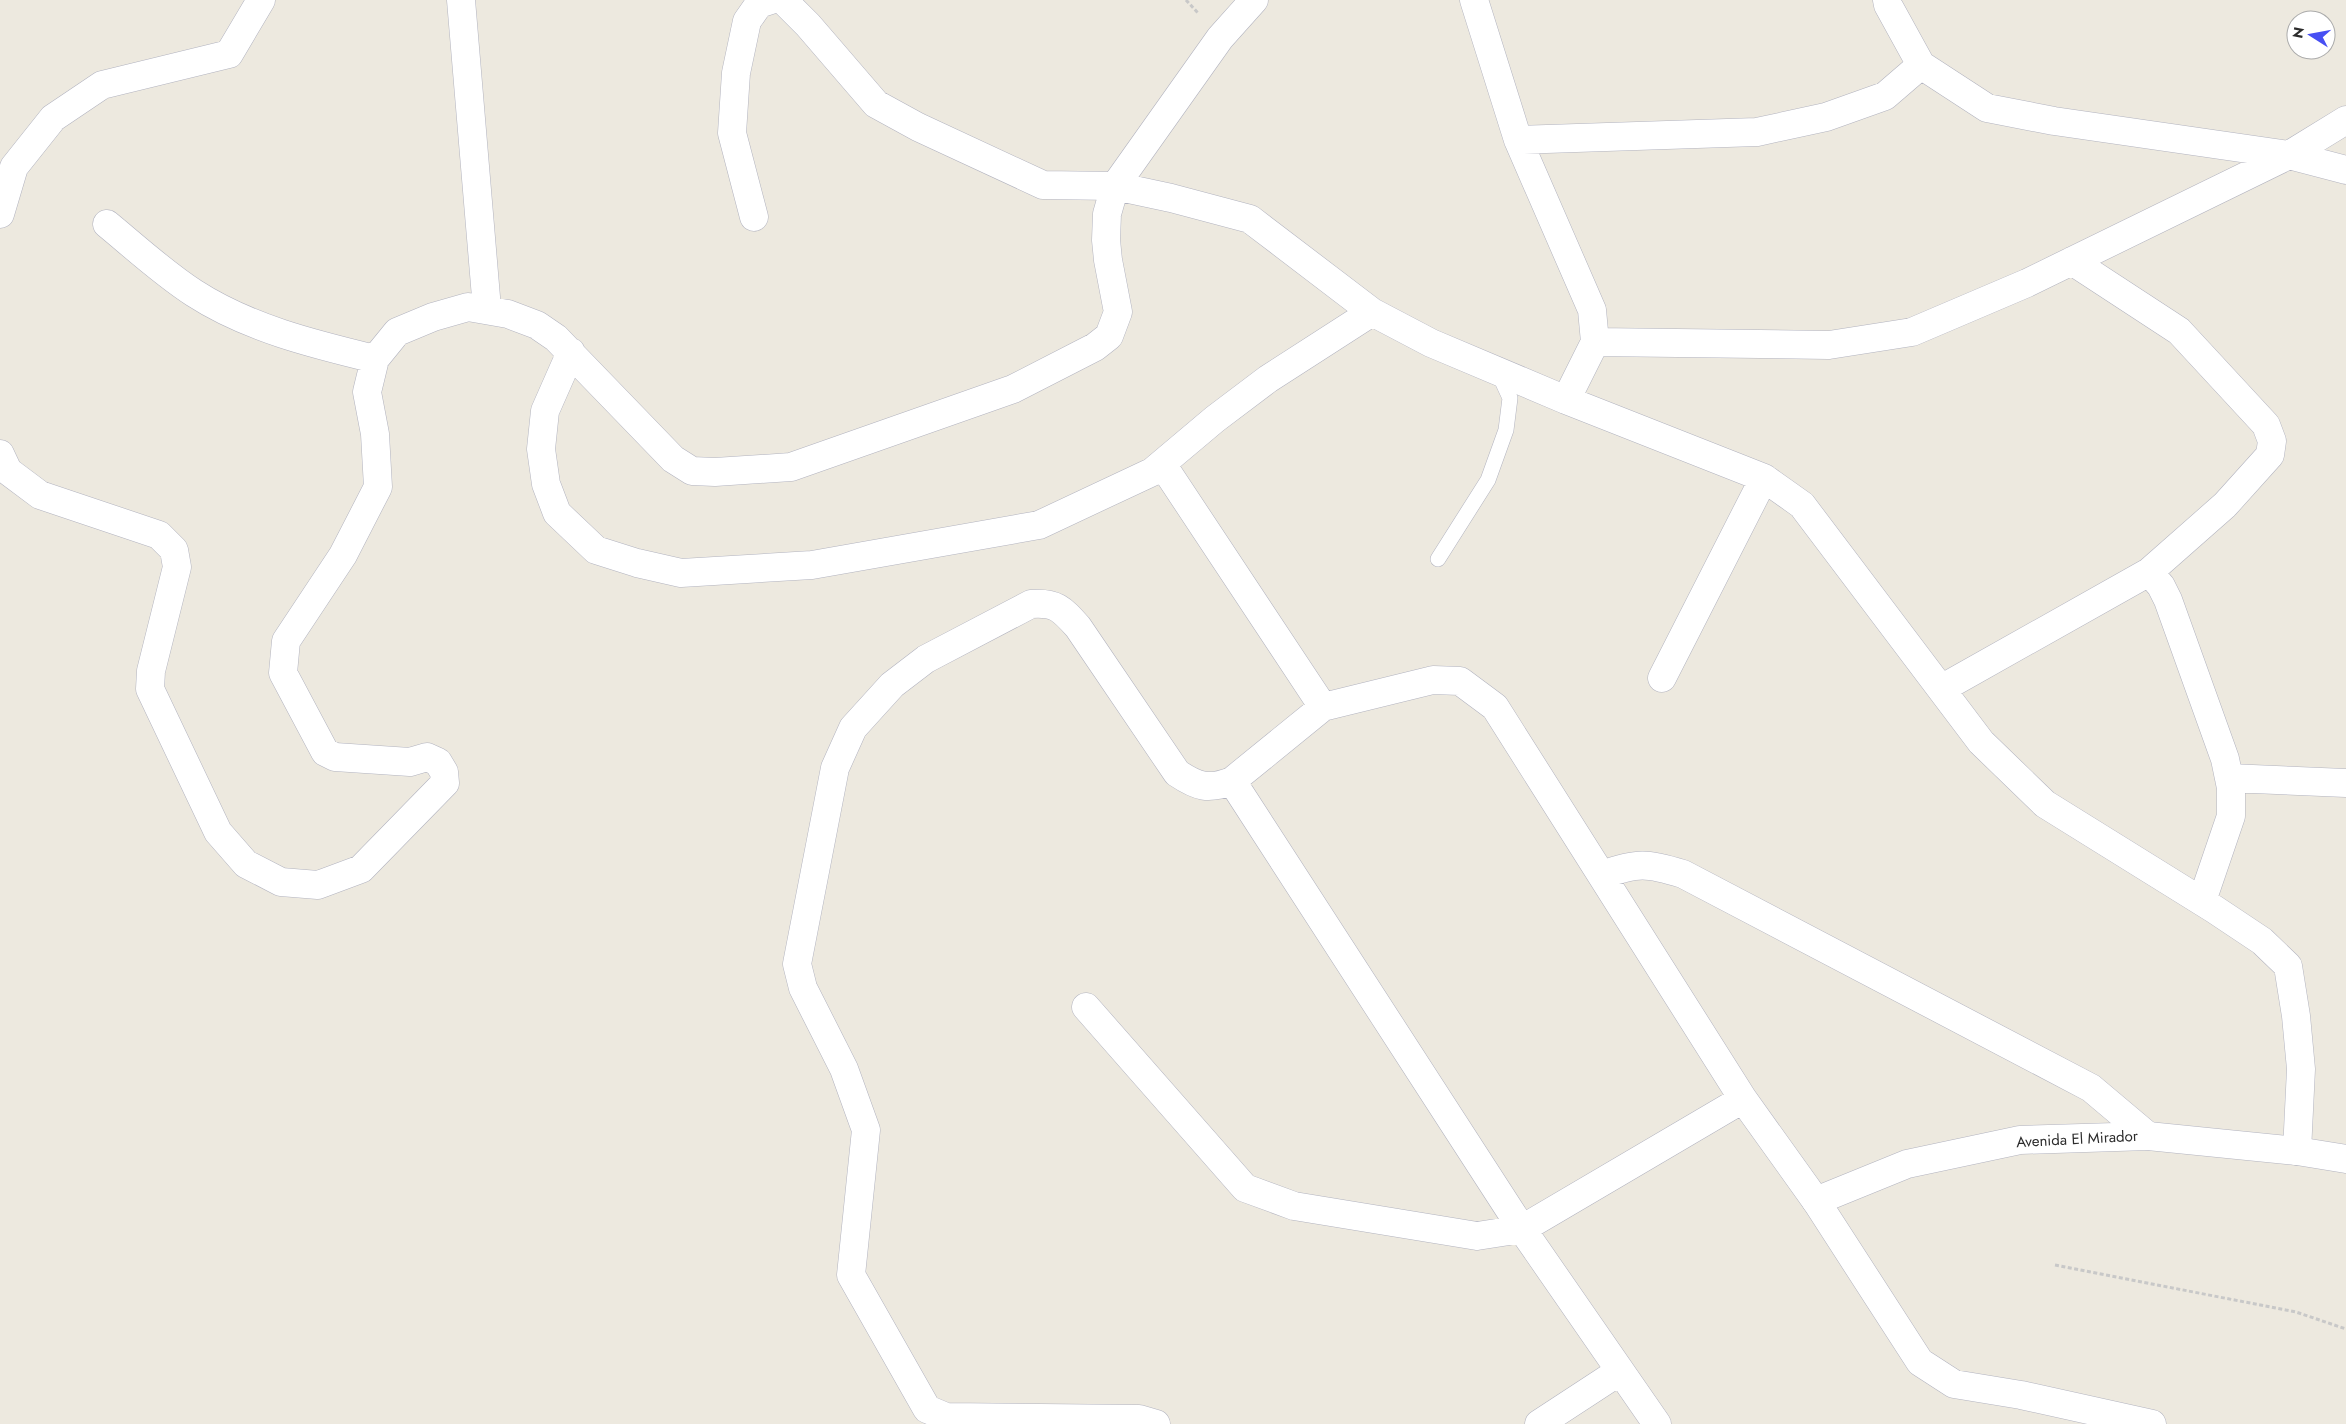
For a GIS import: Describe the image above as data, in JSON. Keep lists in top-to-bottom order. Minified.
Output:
{"streets":{"street":["Avenida El Mirador"]},"north":"left"}
